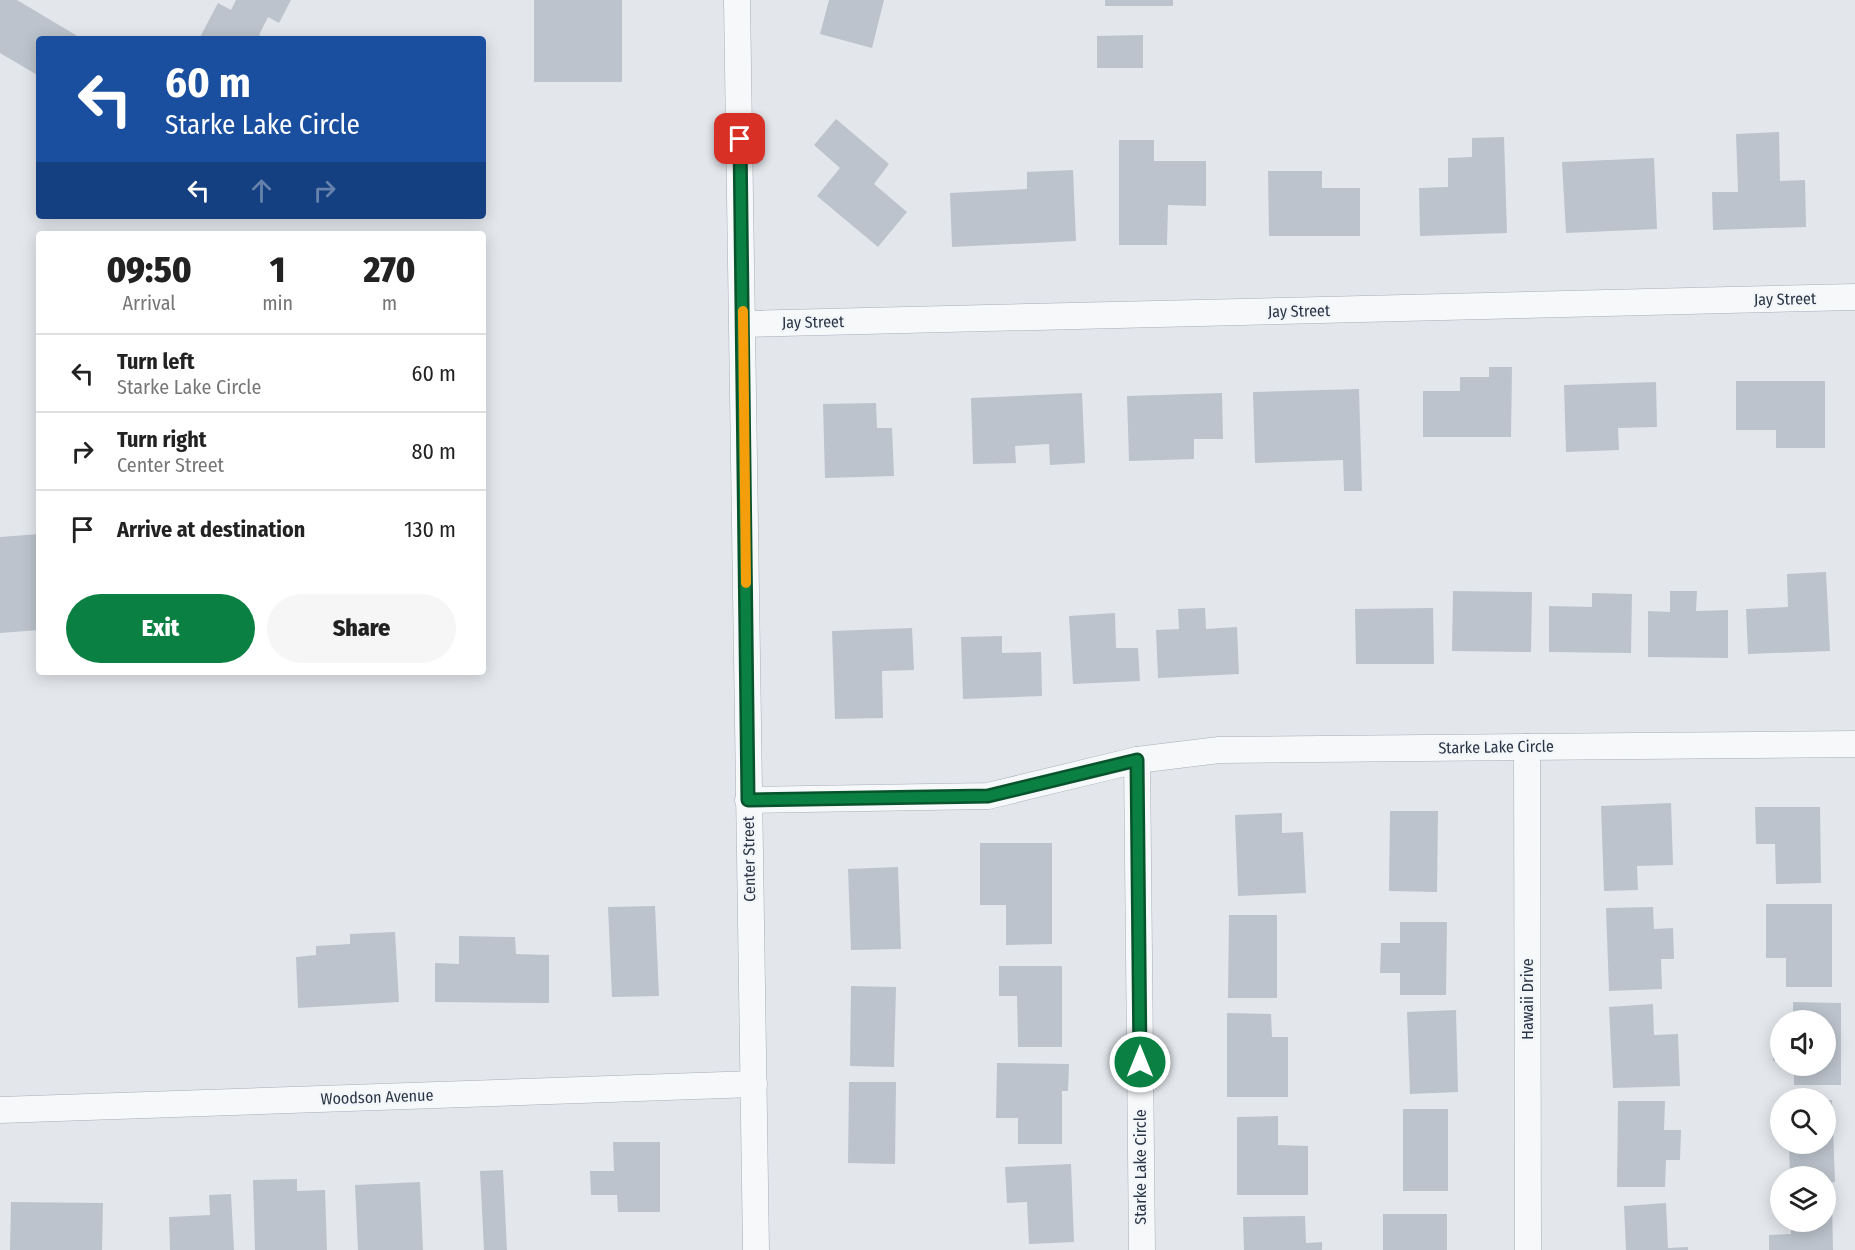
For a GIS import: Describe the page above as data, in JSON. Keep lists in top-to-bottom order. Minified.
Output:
{"streets":{"street":["Jay Street","Starke Lake Circle","Center Street","Hawaii Drive","Woodson Avenue"]},"crossings":[["Jay Street","Center Street"],["Starke Lake Circle","Center Street"],["Starke Lake Circle","Hawaii Drive"],["Center Street","Woodson Avenue"]],"page":{"turn":["60 m","Starke Lake Circle"],"eta":["09:50","Arrival","1","min","270","m"],"list":[{"name":"Turn left","note":"Starke Lake Circle","value":"60 m"},{"name":"Turn right","note":"Center Street","value":"80 m"},{"name":"Arrive at destination","value":"130 m"}],"buttons":["Exit","Share"]}}
